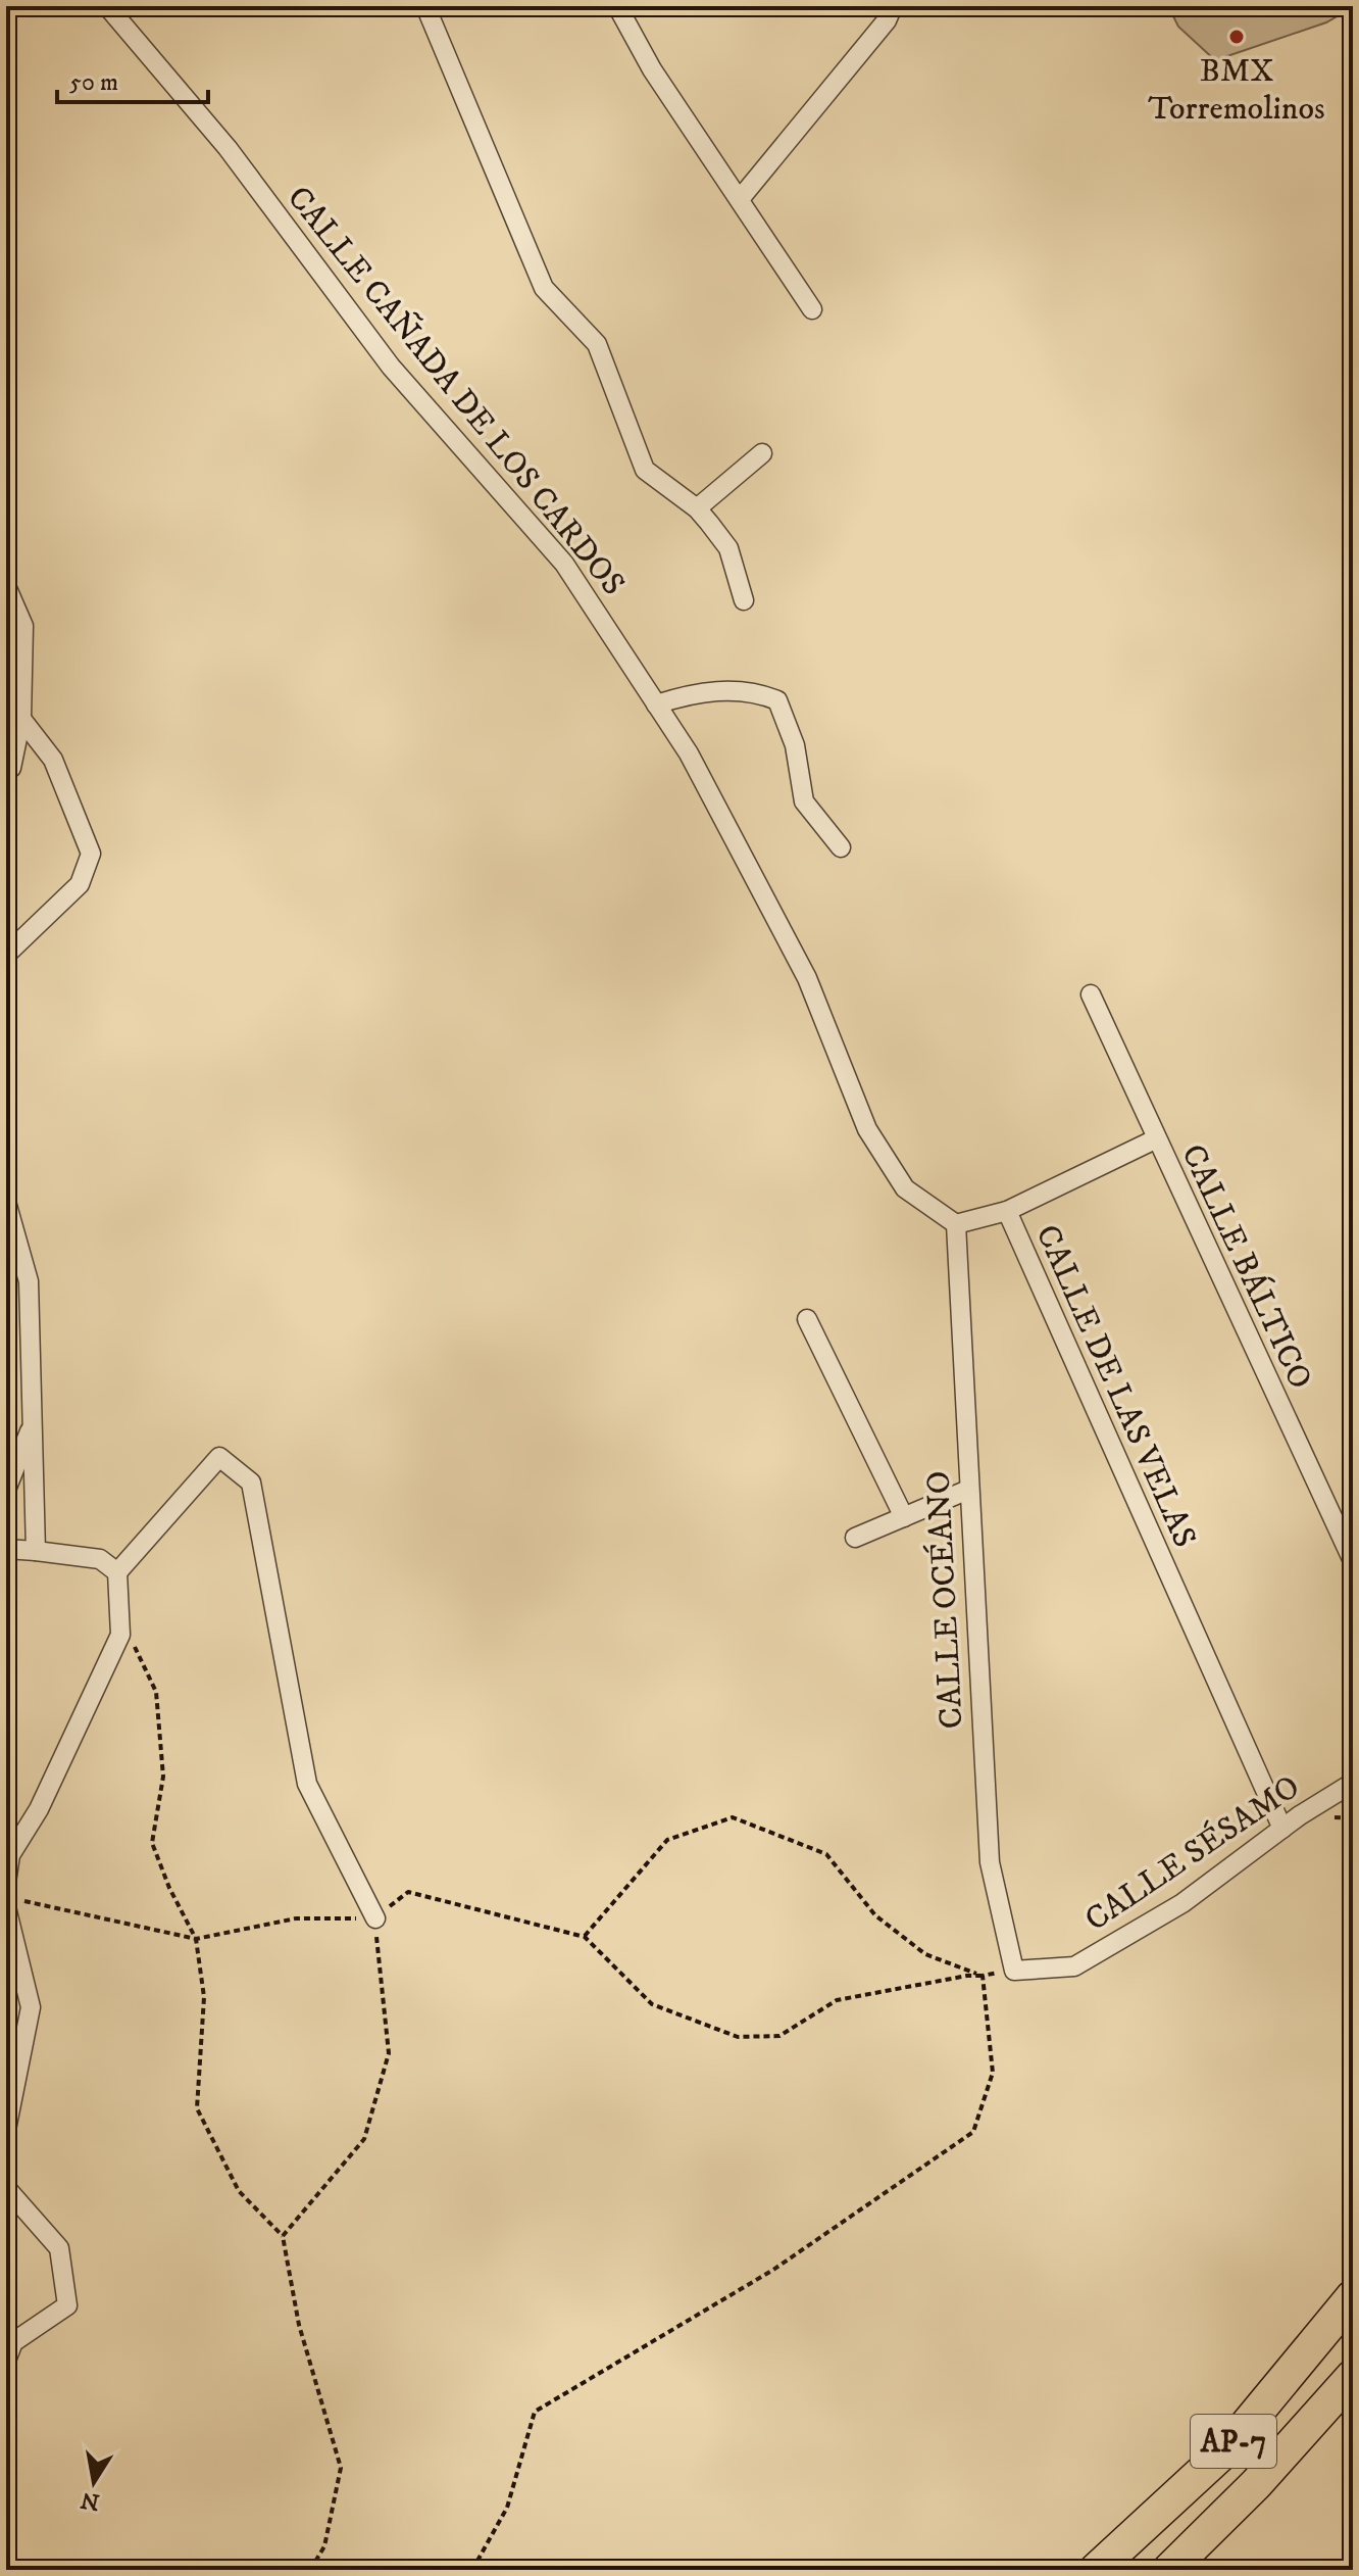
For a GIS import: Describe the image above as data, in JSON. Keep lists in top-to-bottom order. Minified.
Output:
{"streets":{"highway":["AP-7"],"street":["CALLE CAÑADA DE LOS CARDOS","CALLE BÁLTICO","CALLE DE LAS VELAS","CALLE OCÉANO","CALLE SÉSAMO"]},"crossings":[["CALLE DE LAS VELAS","CALLE OCÉANO"],["CALLE DE LAS VELAS","CALLE SÉSAMO"],["CALLE OCÉANO","CALLE SÉSAMO"]],"places":["BMX Torremolinos"],"scale_bar":"50 m","north":"bottom"}
